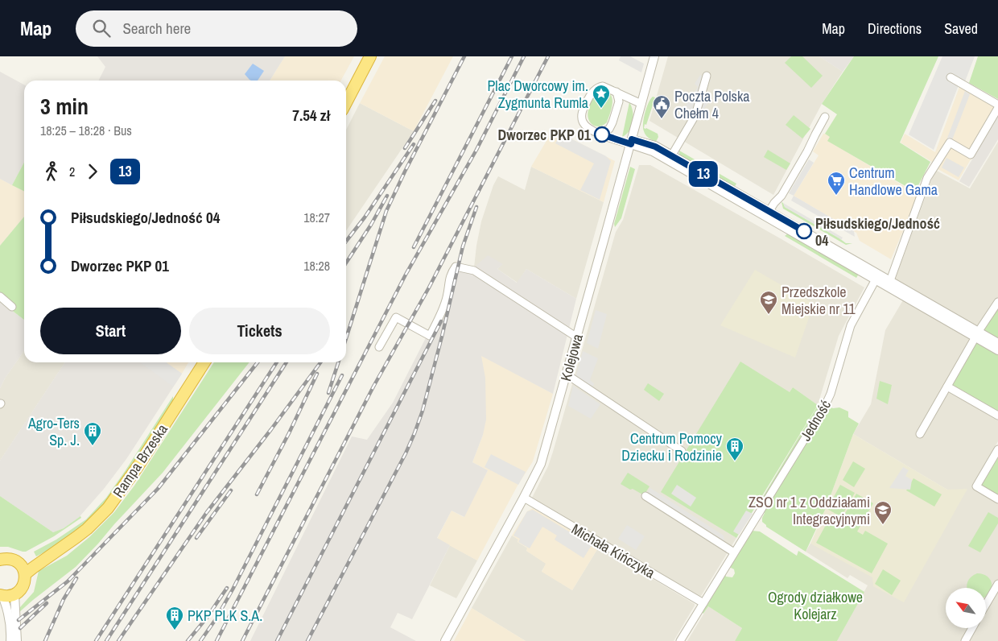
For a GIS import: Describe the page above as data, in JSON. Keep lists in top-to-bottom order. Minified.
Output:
{"streets":{"highway":["Rampa Brzeska"],"street":["Kolejowa","Jedność","Michała Kińczyka"]},"crossings":[["Kolejowa","Michała Kińczyka"],["Jedność","Michała Kińczyka"]],"parks":["Ogrody działkowe Kolejarz"],"places":{"place":["Plac Dworcowy im. Zygmunta Rumla"],"public building":["Poczta Polska Chełm 4"],"other":["Dworzec PKP 01","Piłsudskiego/Jedność 04"],"supermarket":["Centrum Handlowe Gama"],"school or university":["Przedszkole Miejskie nr 11","ZSO nr 1 z Oddziałami Integracyjnymi"],"building":["Agro-Ters Sp. J.","Centrum Pomocy Dziecku i Rodzinie","PKP PLK S.A."]},"lines":["bus line 13"],"north":"top left","page":{"header":"Map","search":"Search here","nav":["Map","Directions","Saved"],"on_map":"13","heading":["3 min","18:25 – 18:28 · Bus","7.54 zł"],"legs":["2","13"],"list":[{"name":"Piłsudskiego/Jedność 04","value":"18:27"},{"name":"Dworzec PKP 01","value":"18:28"}],"buttons":["Start","Tickets"]}}
